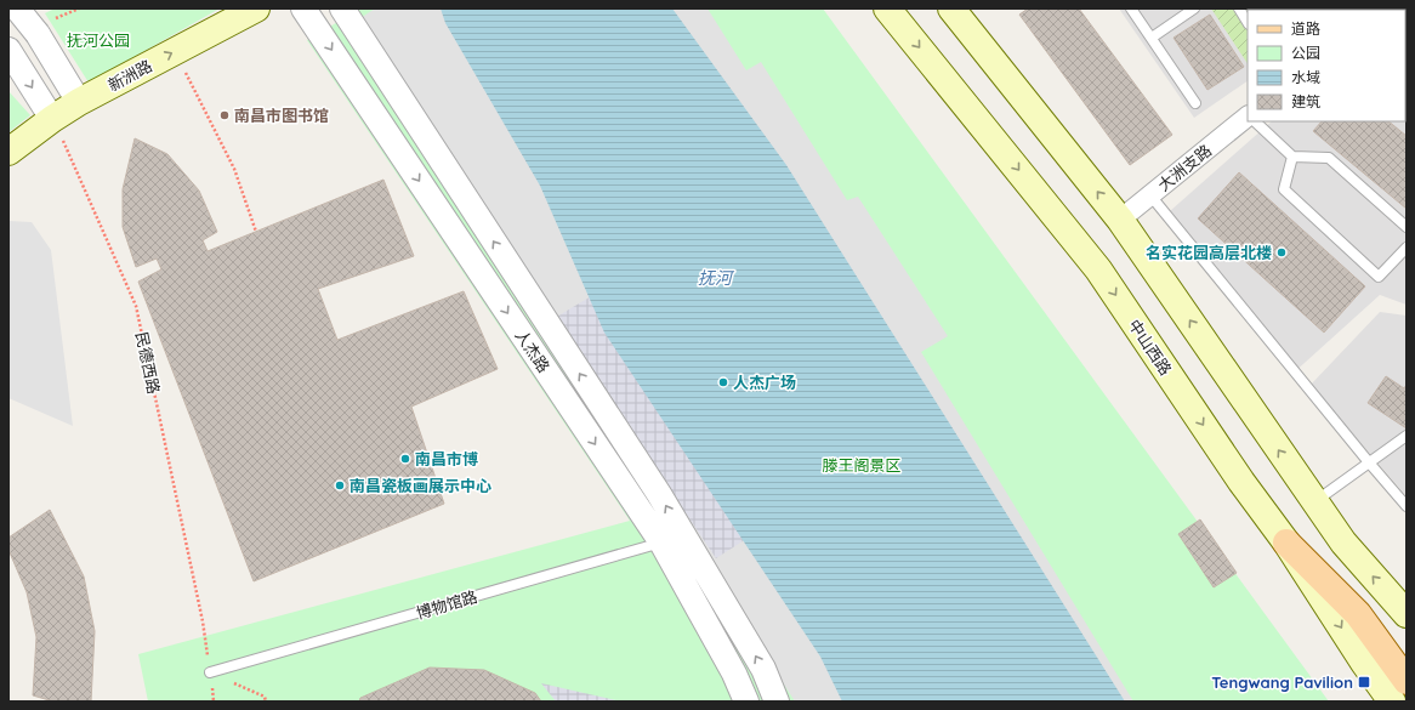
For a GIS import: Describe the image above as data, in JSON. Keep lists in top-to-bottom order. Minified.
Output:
{"streets":{"main road":["新洲路","中山西路"],"street":["大洲支路","人杰路"],"lane":["博物馆路"],"path":["民德西路"]},"crossings":[["新洲路","民德西路"],["人杰路","博物馆路"],["民德西路","博物馆路"]],"one_way":["新洲路"],"water":["抚河"],"parks":["抚河公园","滕王阁景区"],"places":{"other":["南昌市图书馆","名实花园高层北楼","人杰广场","南昌市博","南昌瓷板画展示中心"],"transit":["Tengwang Pavilion"]},"legend":["道路","公园","水域","建筑"]}
